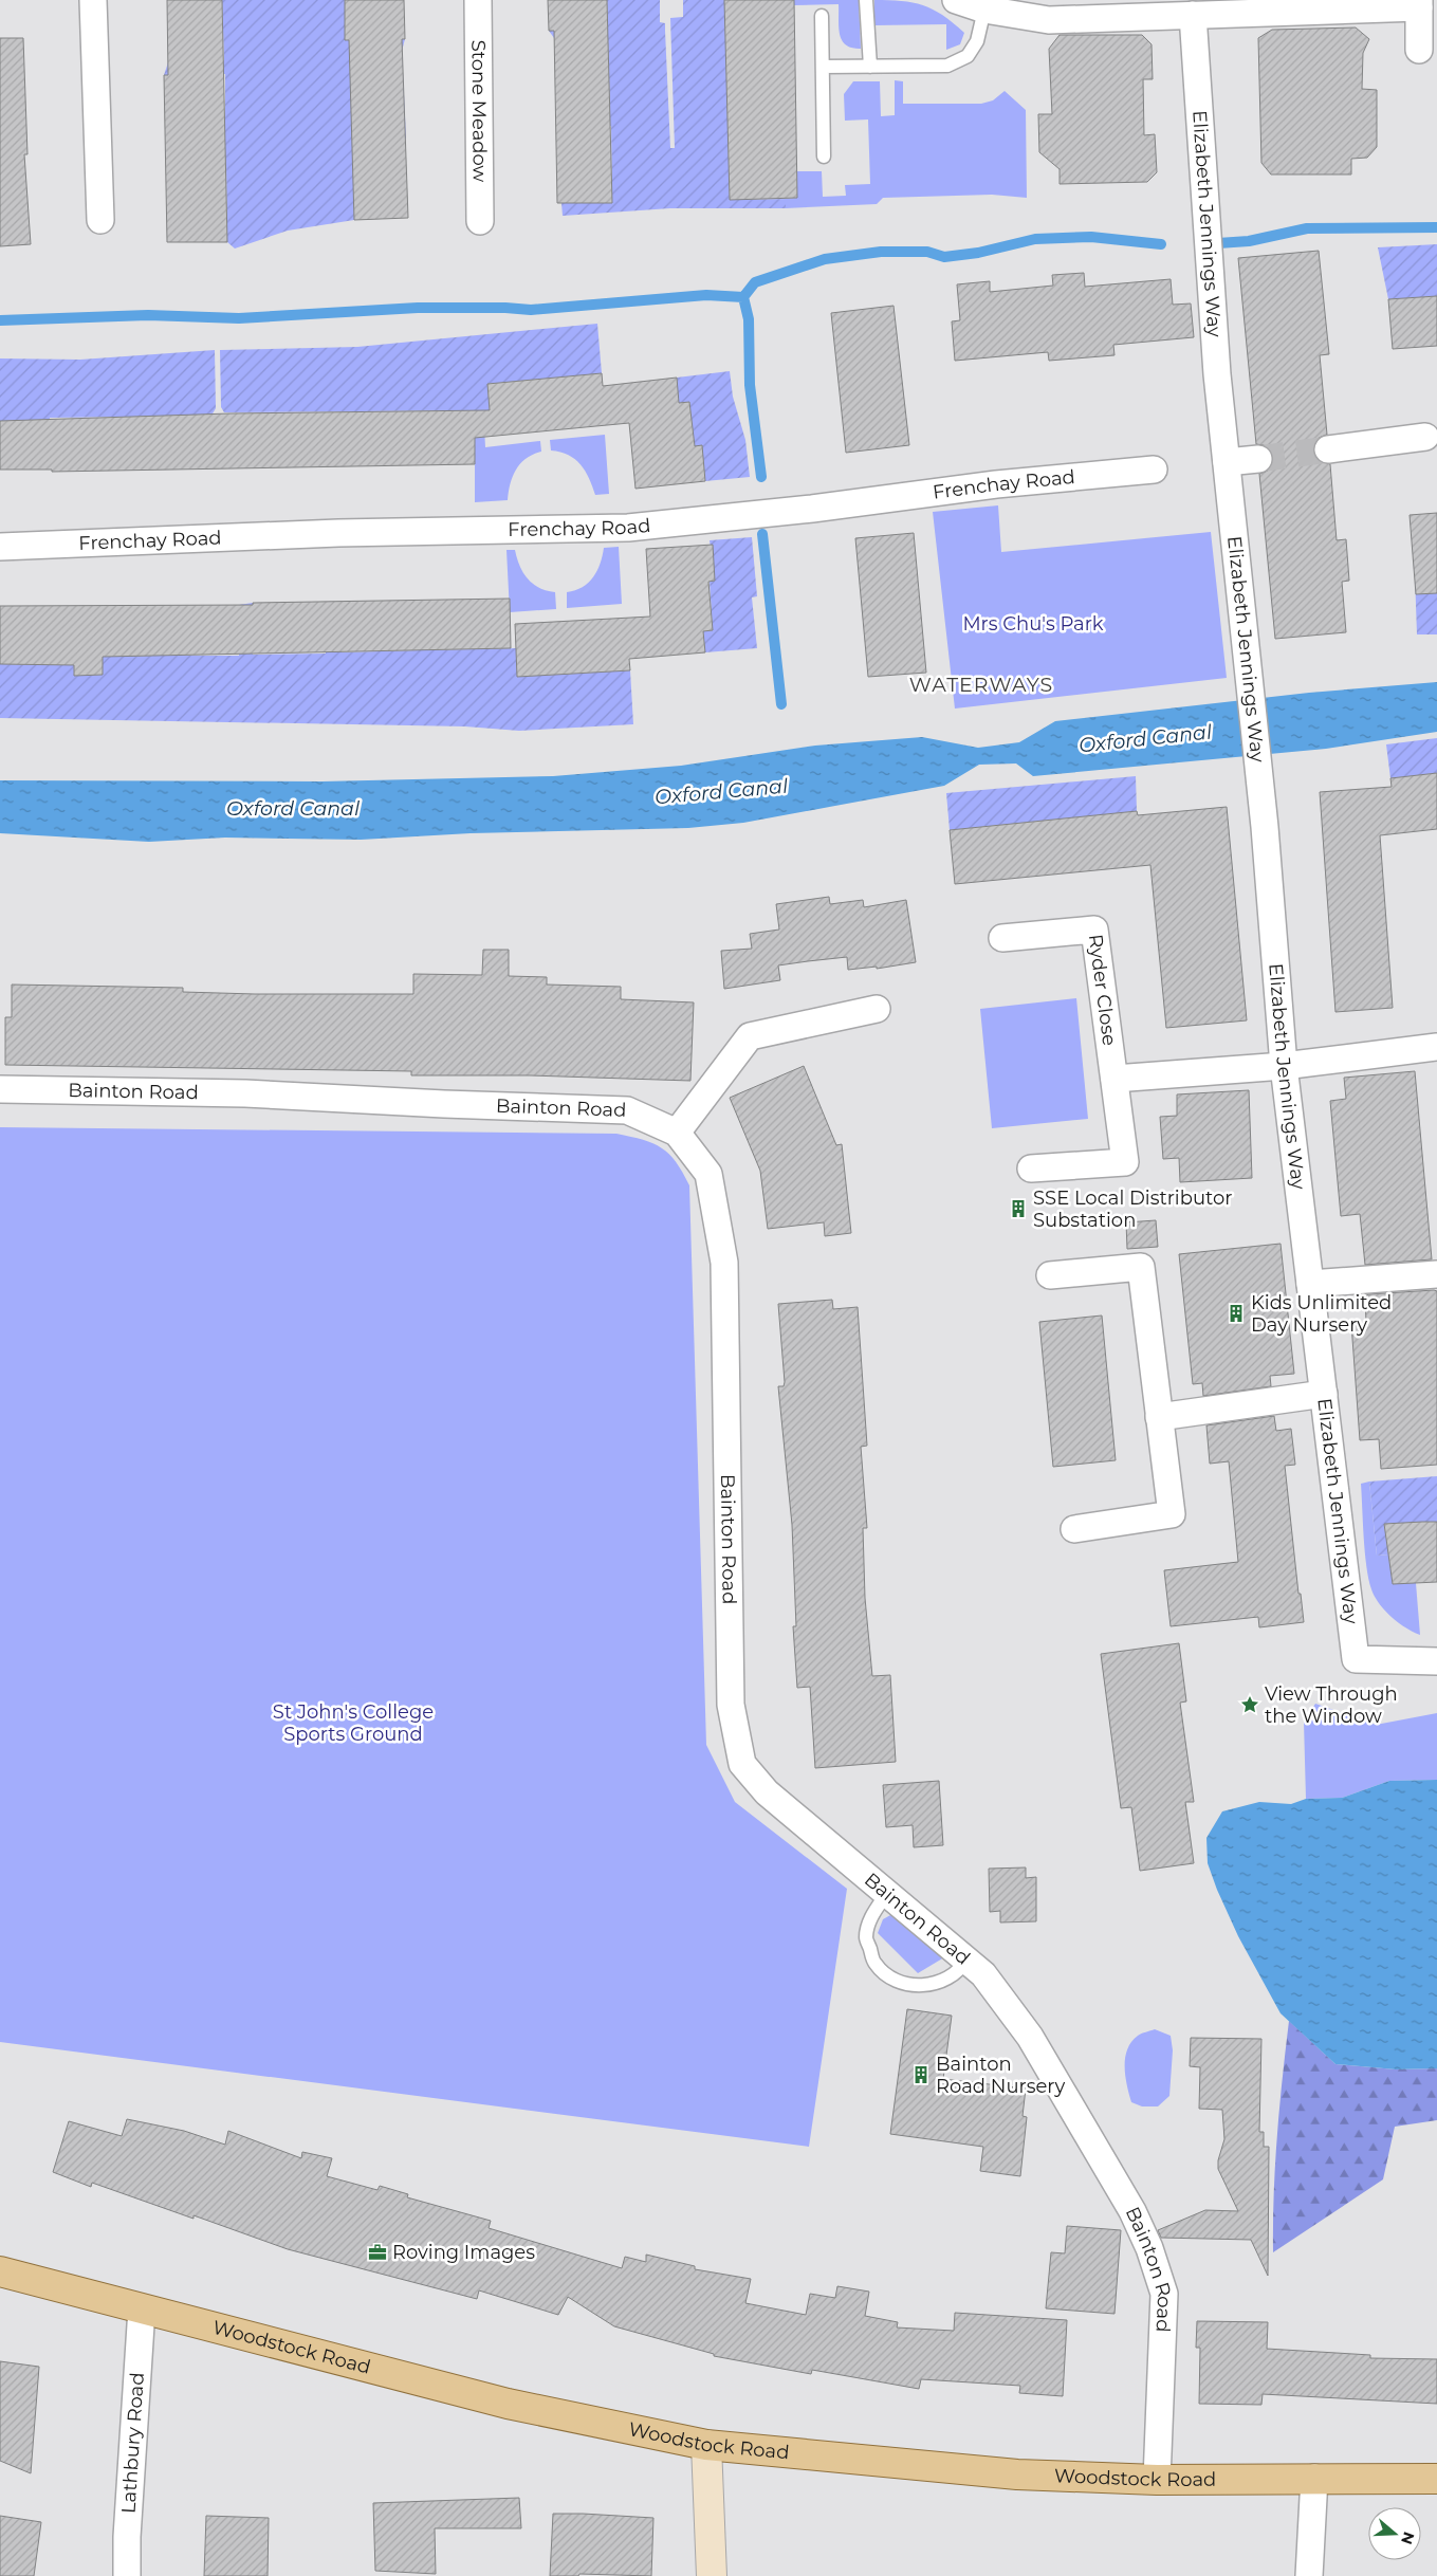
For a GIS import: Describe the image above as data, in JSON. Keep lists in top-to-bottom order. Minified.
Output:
{"streets":{"main road":["Woodstock Road"],"street":["Stone Meadow","Elizabeth Jennings Way","Frenchay Road","Ryder Close","Bainton Road","Lathbury Road"]},"crossings":[["Bainton Road","Woodstock Road"],["Woodstock Road","Lathbury Road"]],"districts":["WATERWAYS"],"water":["Oxford Canal"],"parks":["Mrs Chu's Park","St John's College Sports Ground"],"places":{"building":["SSE Local Distributor Substation","Kids Unlimited Day Nursery","Bainton Road Nursery"],"place":["View Through the Window"],"office":["Roving Images"]},"north":"right"}
